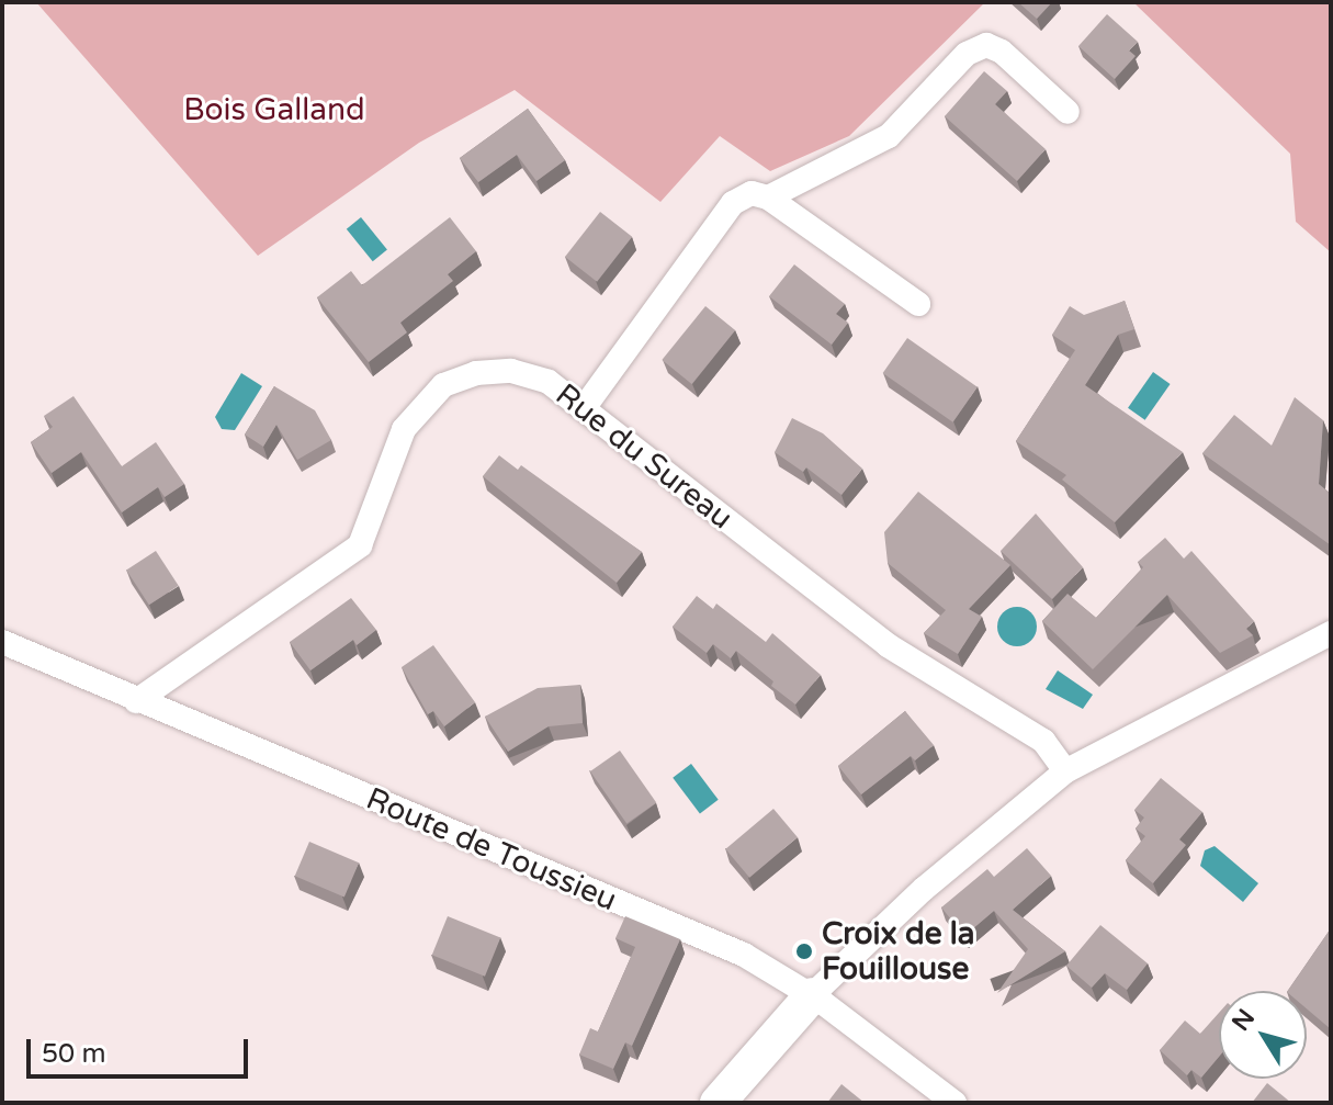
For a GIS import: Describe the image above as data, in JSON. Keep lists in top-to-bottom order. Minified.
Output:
{"streets":{"street":["Rue du Sureau","Route de Toussieu"]},"crossings":[["Rue du Sureau","Route de Toussieu"]],"parks":["Bois Galland"],"places":["Croix de la Fouillouse"],"scale_bar":"50 m","north":"top left"}
